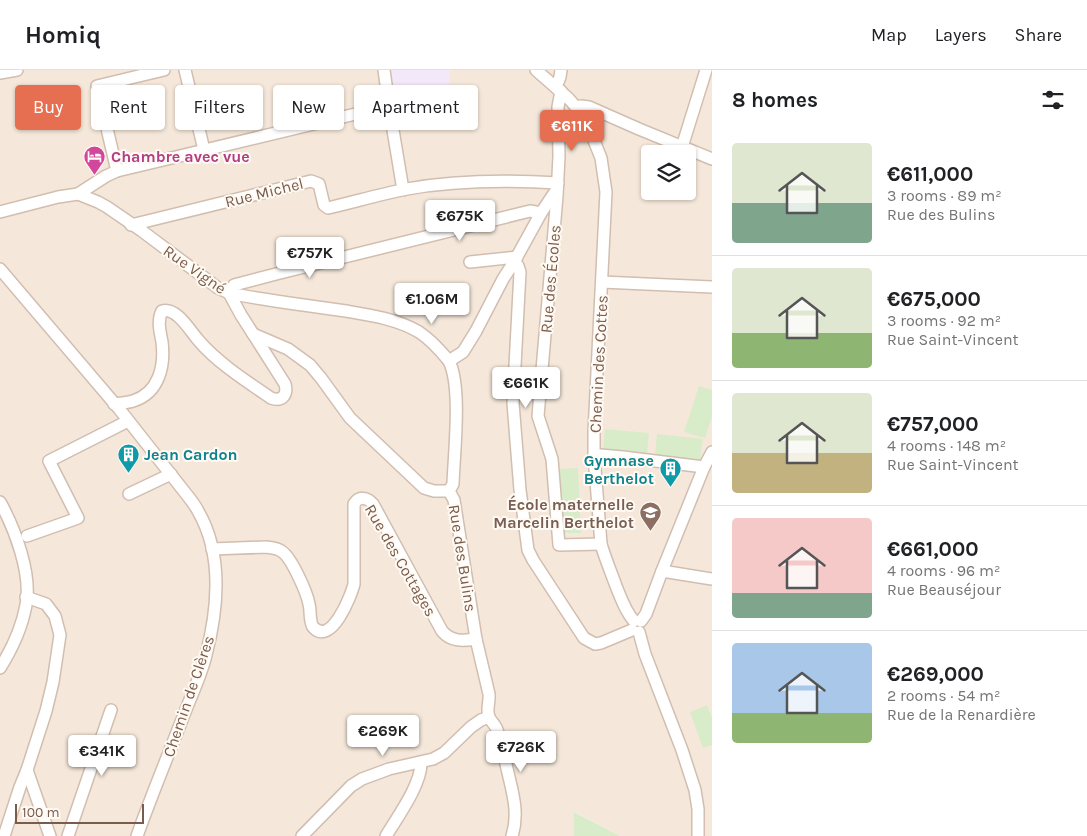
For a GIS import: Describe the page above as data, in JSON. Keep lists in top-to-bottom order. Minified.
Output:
{"streets":{"street":["Rue Michel","Rue Vigné","Rue des Écoles","Chemin des Cottes","Rue des Bulins","Rue des Cottages","Chemin de Clères"]},"crossings":[["Rue Michel","Rue Vigné"],["Rue Vigné","Rue des Bulins"],["Rue des Écoles","Chemin des Cottes"],["Rue des Bulins","Rue des Cottages"],["Rue des Cottages","Chemin de Clères"]],"places":{"hotel":["Chambre avec vue"],"building":["Jean Cardon","Gymnase Berthelot"],"school or university":["École maternelle Marcelin Berthelot"]},"scale_bar":"100 m","page":{"header":"Homiq","nav":["Map","Layers","Share"],"heading":"8 homes","chip":["Buy","Rent","Filters","New","Apartment"],"price":["€611K","€675K","€757K","€1.06M","€661K","€269K","€726K","€341K"],"list":[{"name":"€611,000","note":"3 rooms · 89 m² · Rue des Bulins"},{"name":"€675,000","note":"3 rooms · 92 m² · Rue Saint-Vincent"},{"name":"€757,000","note":"4 rooms · 148 m² · Rue Saint-Vincent"},{"name":"€661,000","note":"4 rooms · 96 m² · Rue Beauséjour"},{"name":"€269,000","note":"2 rooms · 54 m² · Rue de la Renardière"}],"scale":"100 m"}}
